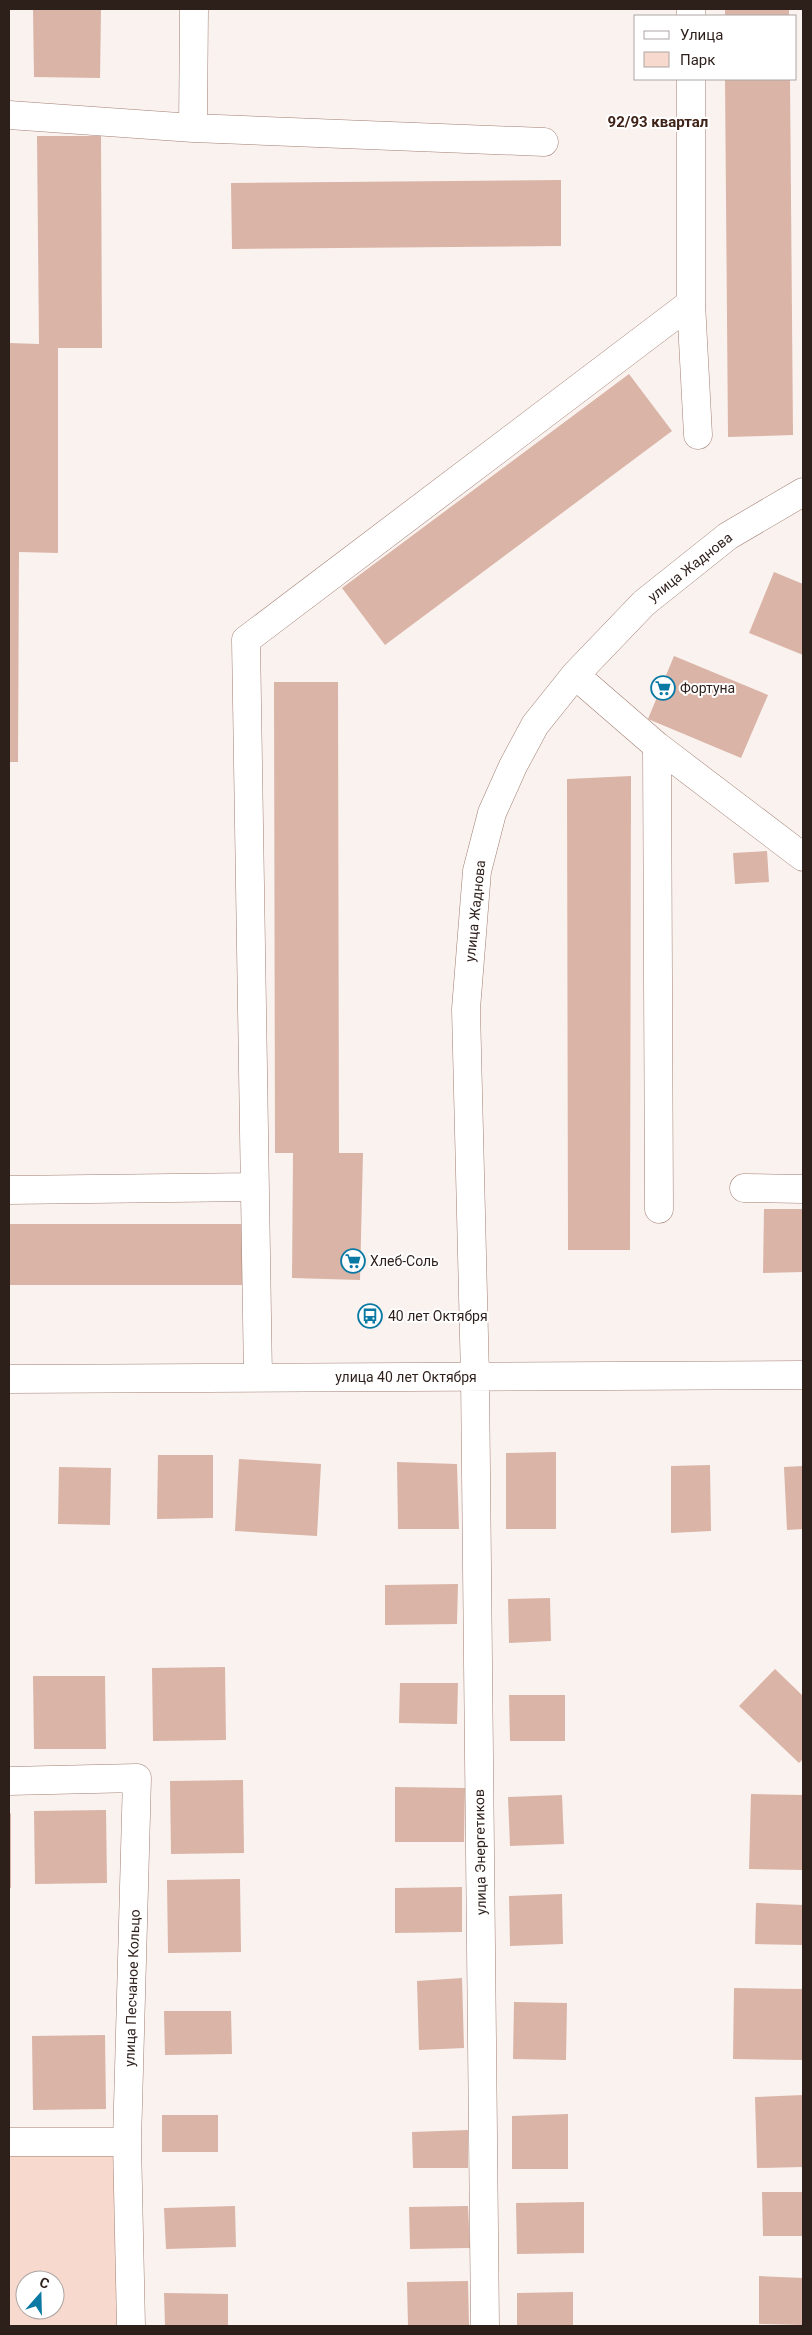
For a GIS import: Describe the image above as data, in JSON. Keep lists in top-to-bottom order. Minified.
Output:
{"streets":{"street":["улица Жаднова","улица 40 лет Октября","улица Энергетиков","улица Песчаное Кольцо"]},"crossings":[["улица Жаднова","улица 40 лет Октября"],["улица Жаднова","улица Энергетиков"],["улица 40 лет Октября","улица Энергетиков"]],"districts":["92/93 квартал"],"places":{"supermarket":["Фортуна","Хлеб-Соль"],"bus stop":["40 лет Октября"]},"legend":["Улица","Парк"],"north":"top"}
